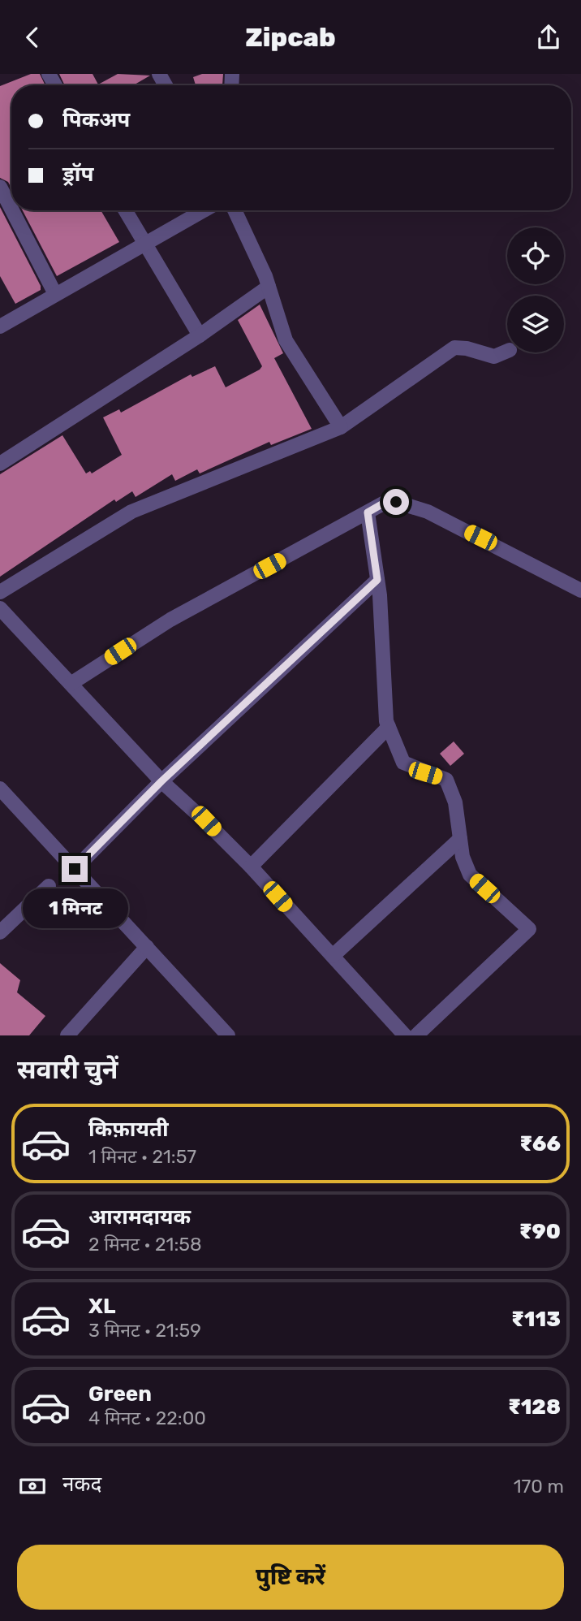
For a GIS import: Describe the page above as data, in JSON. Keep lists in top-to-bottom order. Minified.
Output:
{"page":{"header":"Zipcab","banner":["पिकअप","ड्रॉप"],"bubble":"1 मिनट","heading":"सवारी चुनें","list":[{"name":"किफ़ायती","note":"1 मिनट · 21:57","value":"₹66"},{"name":"आरामदायक","note":"2 मिनट · 21:58","value":"₹90"},{"name":"XL","note":"3 मिनट · 21:59","value":"₹113"},{"name":"Green","note":"4 मिनट · 22:00","value":"₹128"}],"pay":["नकद","170 m"],"buttons":"पुष्टि करें"}}
